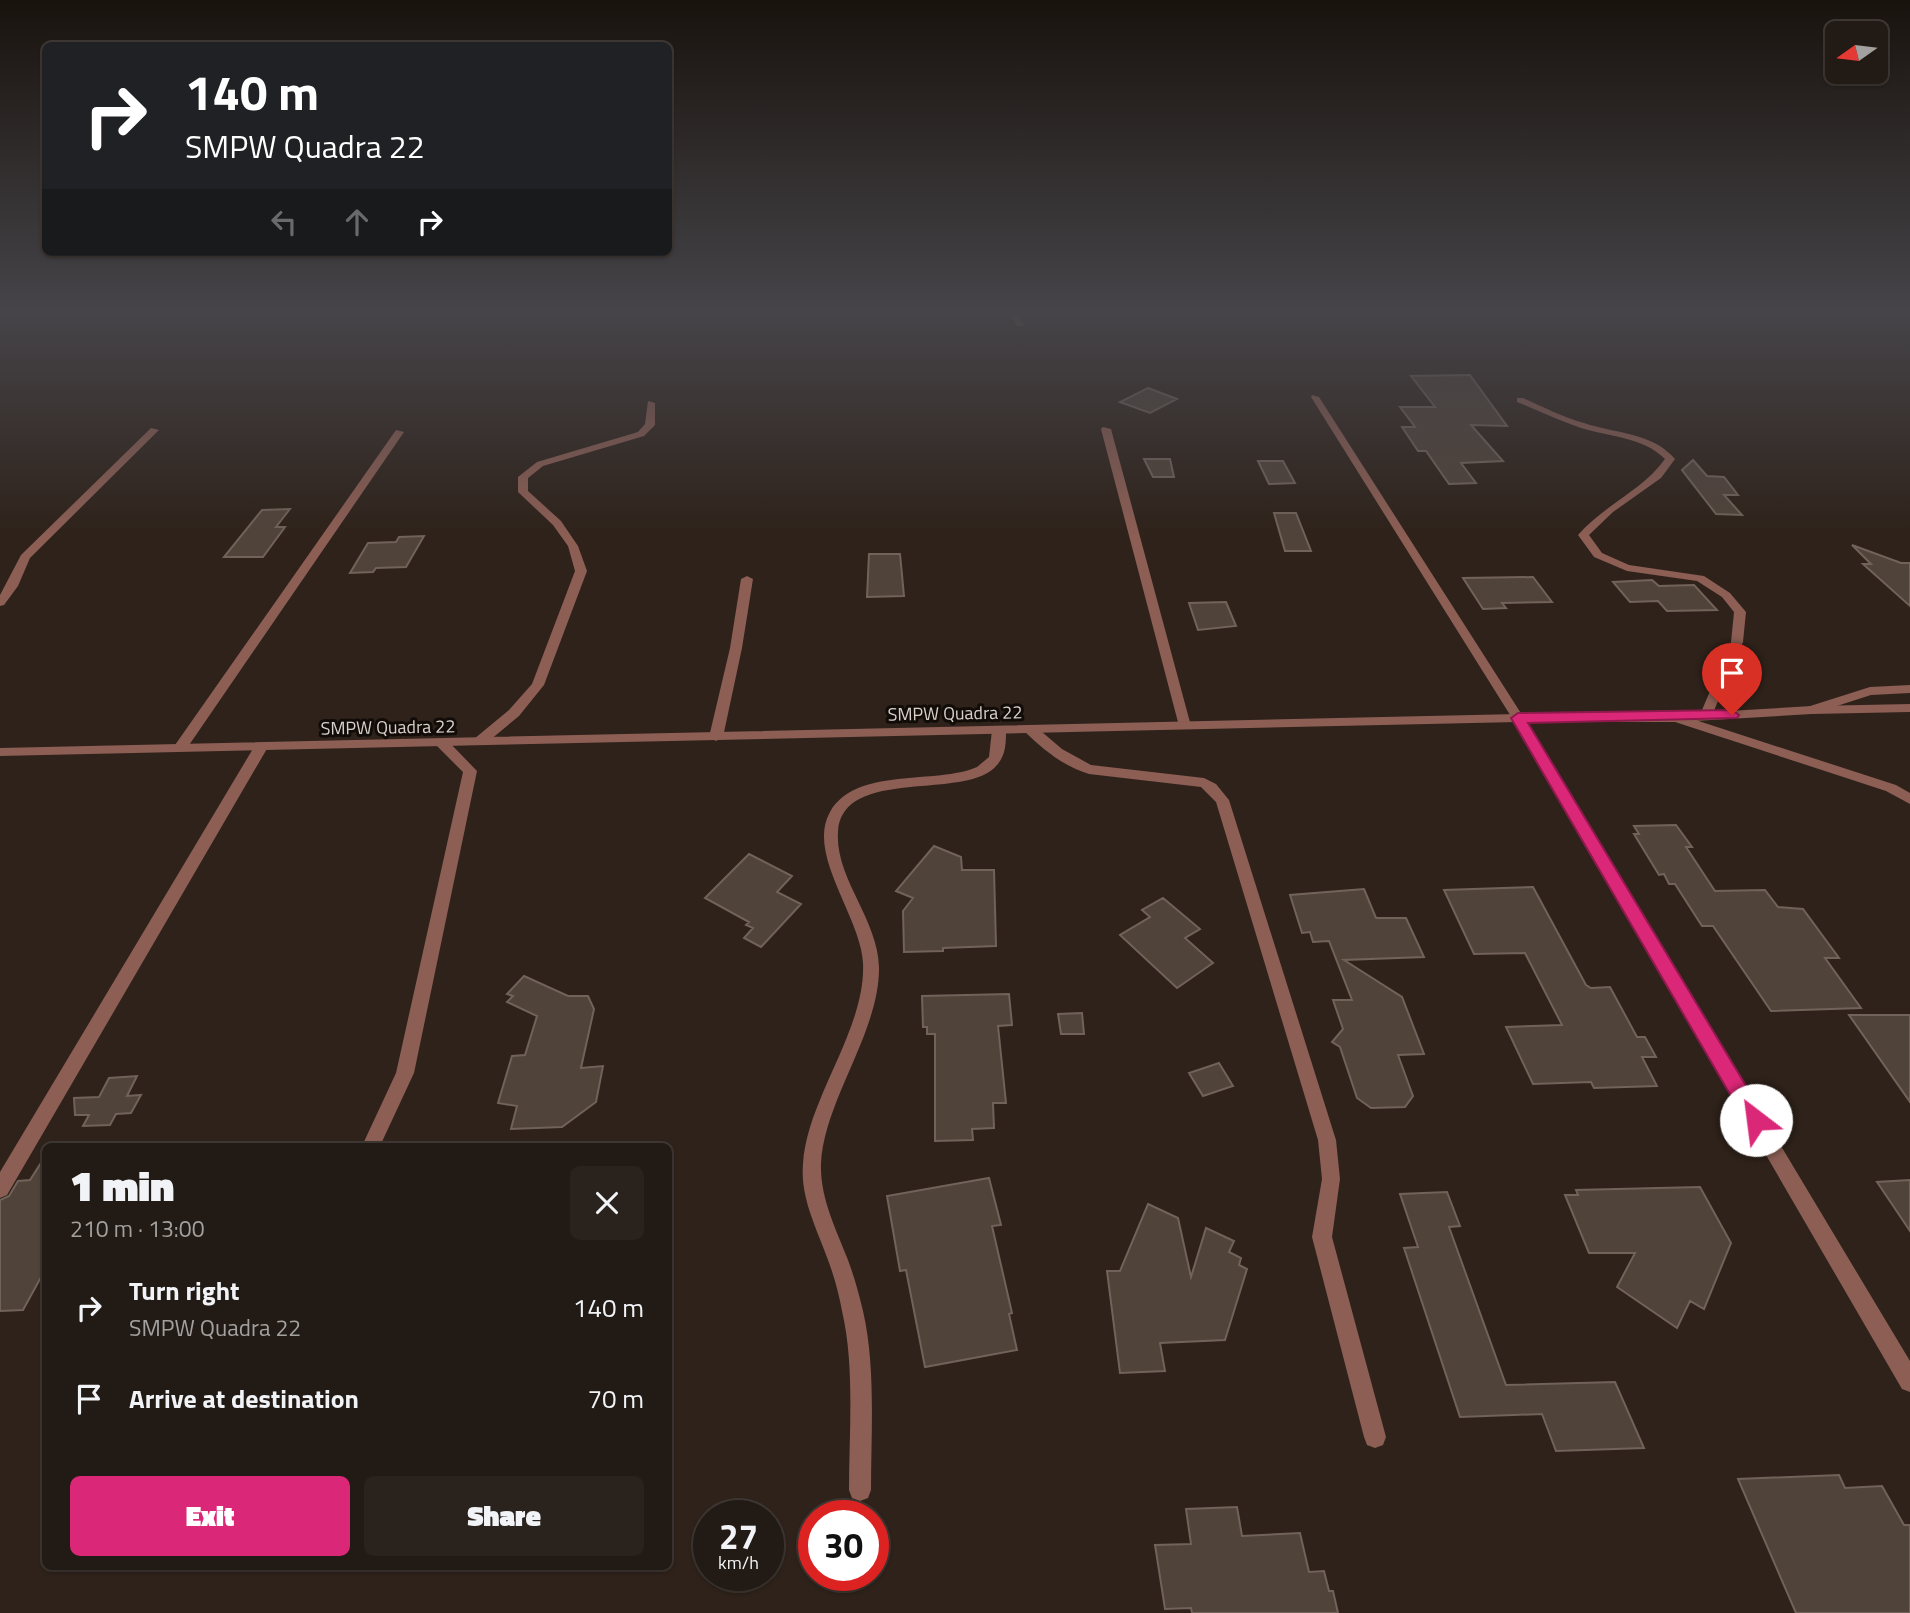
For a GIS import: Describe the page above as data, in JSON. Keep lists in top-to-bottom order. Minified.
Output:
{"streets":{"street":["SMPW Quadra 22"]},"north":"left","page":{"turn":["140 m","SMPW Quadra 22"],"heading":["1 min","210 m · 13:00"],"list":[{"name":"Turn right","note":"SMPW Quadra 22","value":"140 m"},{"name":"Arrive at destination","value":"70 m"}],"buttons":["Exit","Share"],"speed":"27 km/h","limit":"30"}}
